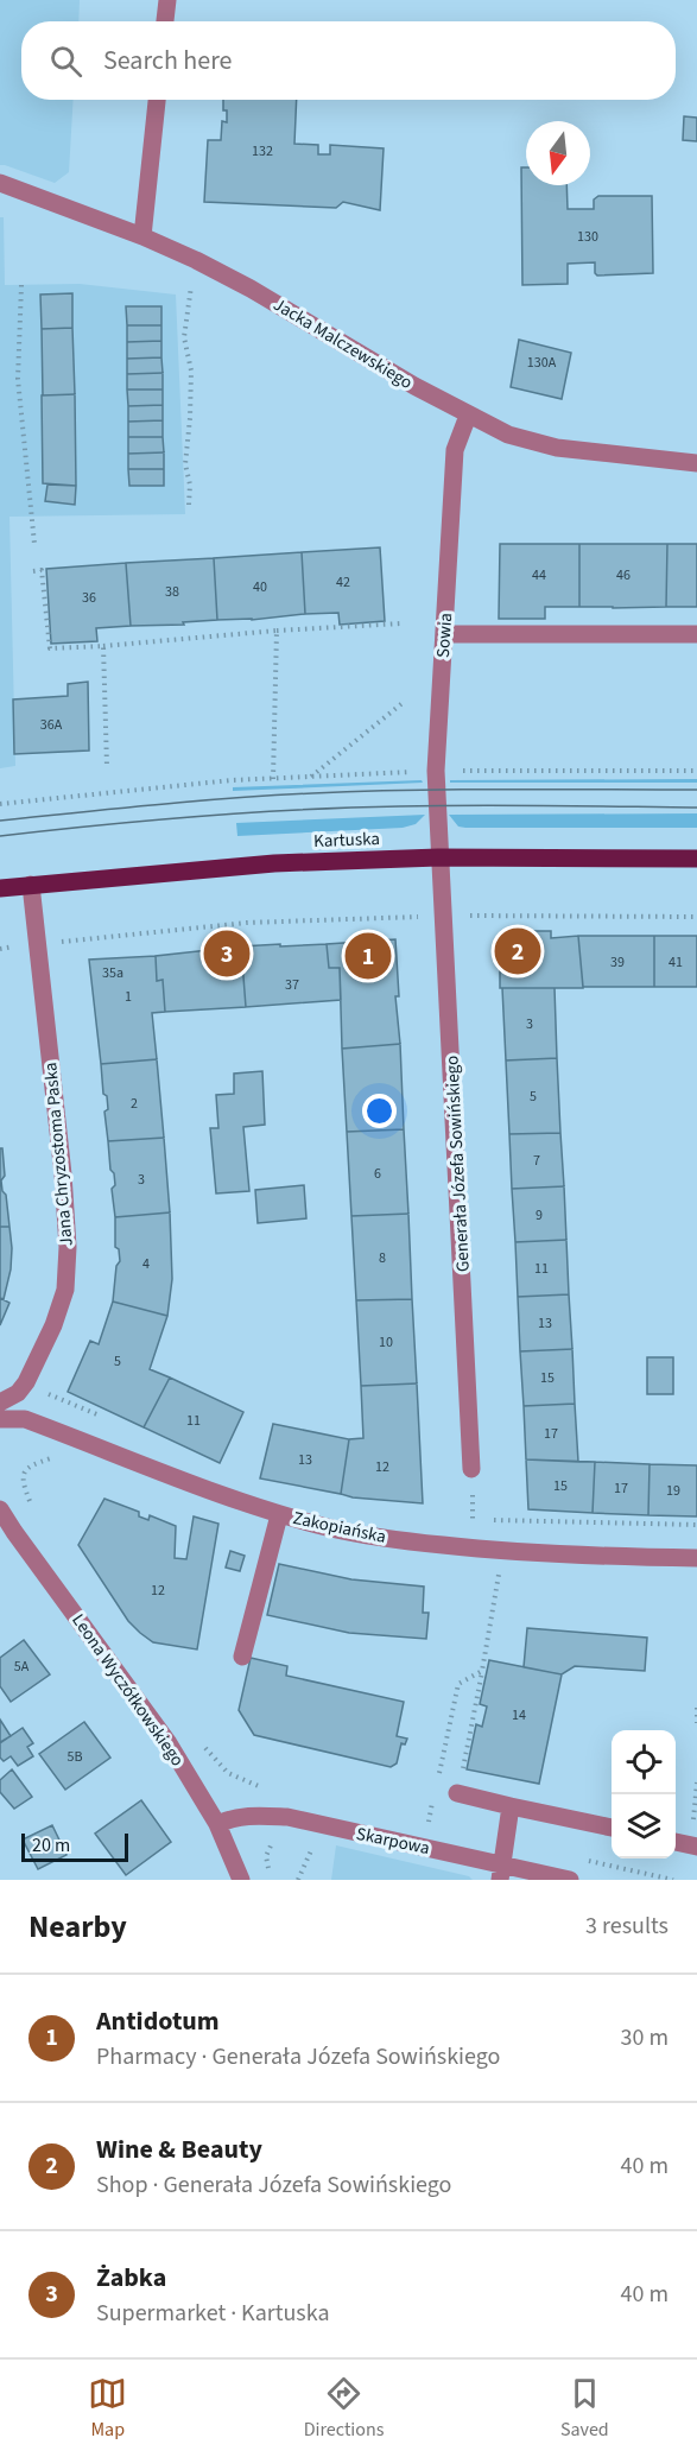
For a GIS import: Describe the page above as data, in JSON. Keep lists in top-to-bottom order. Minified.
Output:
{"streets":{"main road":["Kartuska"],"street":["Jacka Malczewskiego","Sowia","Jana Chryzostoma Paska","Generała Józefa Sowińskiego","Zakopiańska","Leona Wyczółkowskiego","Skarpowa"]},"crossings":[["Jacka Malczewskiego","Sowia"],["Sowia","Kartuska"],["Sowia","Generała Józefa Sowińskiego"],["Kartuska","Jana Chryzostoma Paska"],["Kartuska","Generała Józefa Sowińskiego"],["Leona Wyczółkowskiego","Skarpowa"]],"house_numbers":["132","130","130A","44","46","42","40","38","36","36A","39","41","35a","37","1","3","5","2","7","6","3","9","8","4","11","13","10","5","15","11","17","13","12","15","17","19","12","5A","14","5B"],"scale_bar":"20 m","north":"bottom","page":{"search":"Search here","pins":["2","3","1"],"scale":"20 m","heading":["Nearby","3 results"],"list":[{"mark":"1","name":"Antidotum","note":"Pharmacy · Generała Józefa Sowińskiego","value":"30 m"},{"mark":"2","name":"Wine & Beauty","note":"Shop · Generała Józefa Sowińskiego","value":"40 m"},{"mark":"3","name":"Żabka","note":"Supermarket · Kartuska","value":"40 m"}],"nav":["Map","Directions","Saved"]}}
